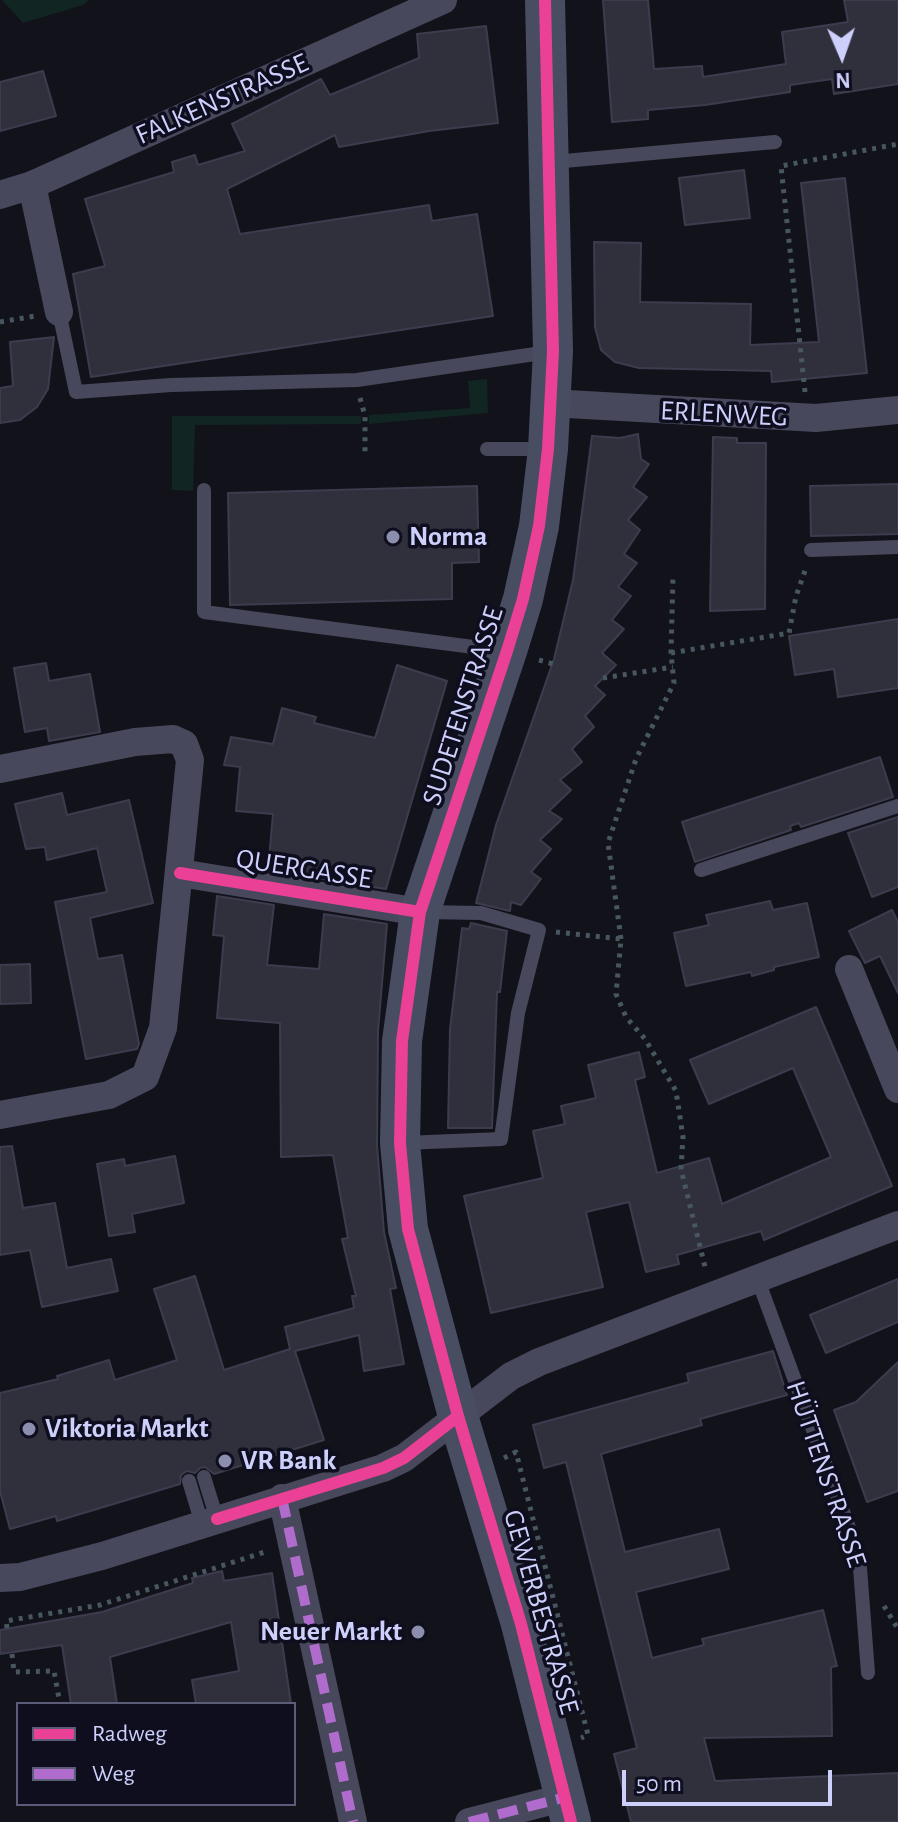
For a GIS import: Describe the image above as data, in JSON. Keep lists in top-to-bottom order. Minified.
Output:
{"streets":{"street":["FALKENSTRASSE","ERLENWEG","SUDETENSTRASSE","QUERGASSE","GEWERBESTRASSE"],"lane":["HÜTTENSTRASSE"]},"crossings":[["ERLENWEG","SUDETENSTRASSE"],["SUDETENSTRASSE","QUERGASSE"],["SUDETENSTRASSE","GEWERBESTRASSE"]],"places":["Norma","Viktoria Markt","VR Bank","Neuer Markt"],"legend":["Radweg","Weg"],"scale_bar":"50 m","north":"bottom"}
